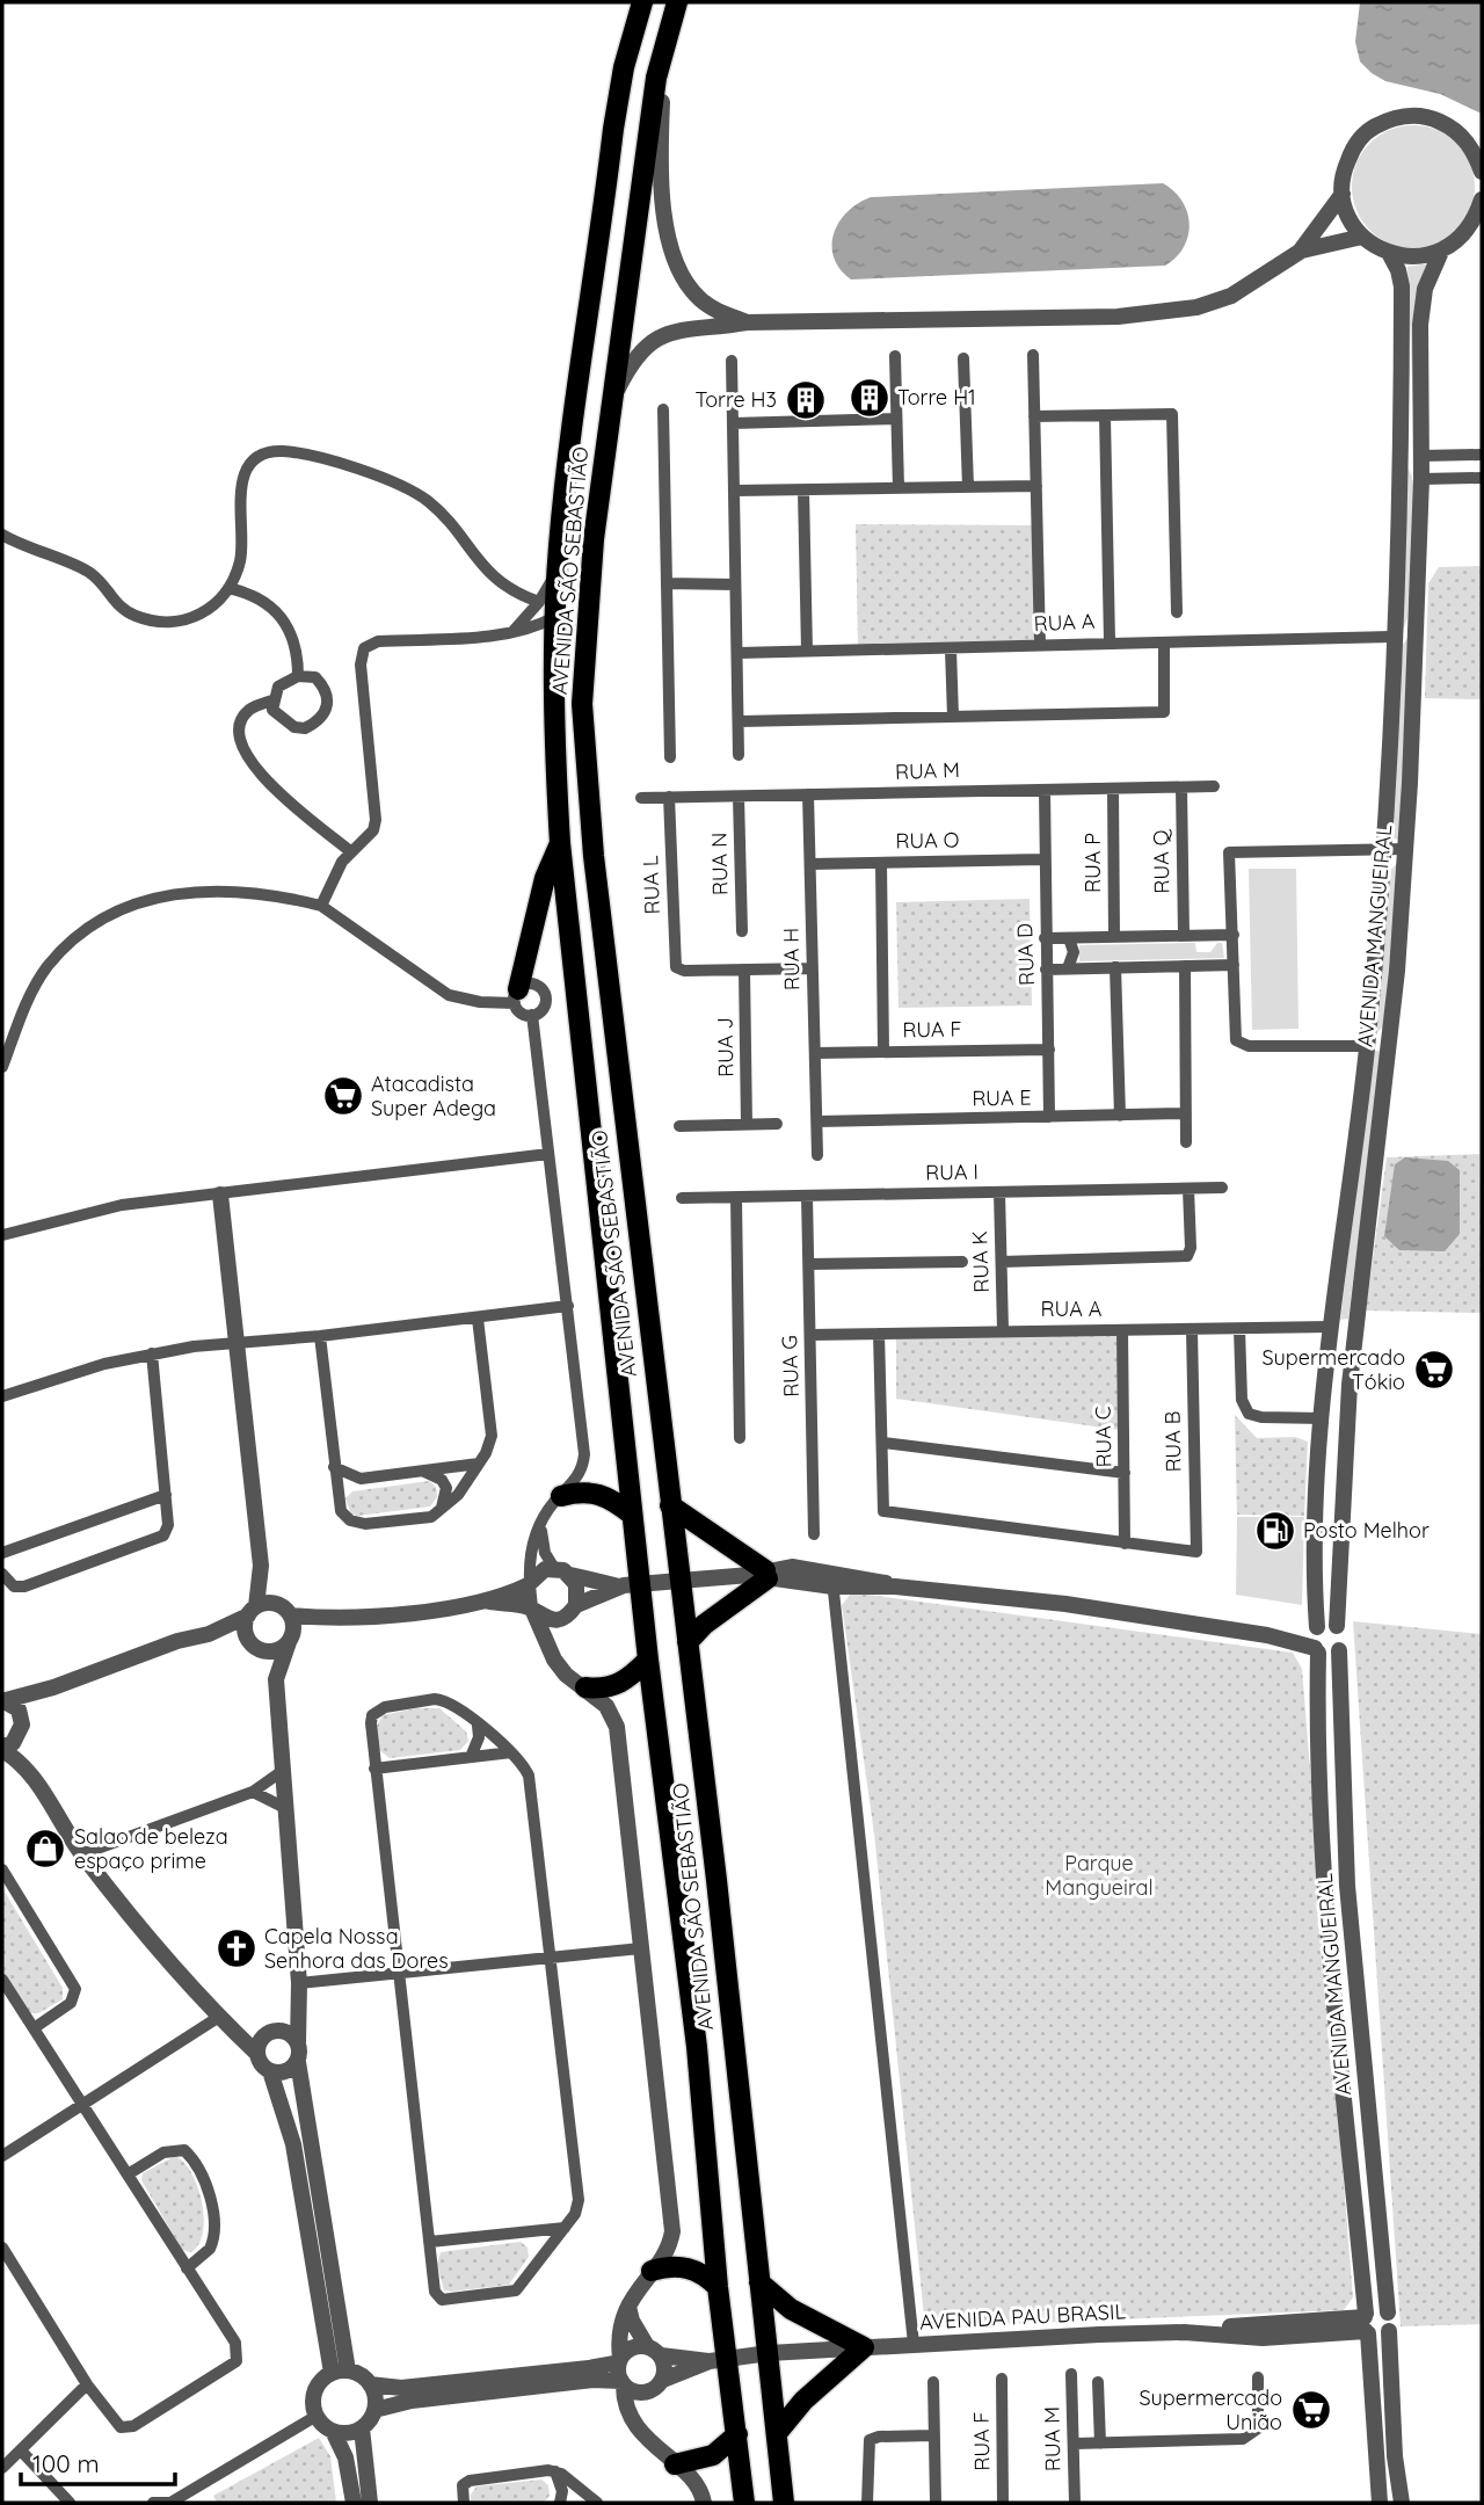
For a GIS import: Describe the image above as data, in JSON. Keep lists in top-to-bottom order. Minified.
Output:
{"streets":{"main road":["AVENIDA SÃO SEBASTIÃO"],"street":["RUA A","RUA M","RUA O","RUA Q","RUA P","RUA N","RUA L","AVENIDA MANGUEIRAL","RUA D","RUA H","RUA F","RUA J","RUA E","RUA I","RUA K","RUA G","RUA C","RUA B","AVENIDA PAU BRASIL"]},"crossings":[["AVENIDA SÃO SEBASTIÃO","AVENIDA PAU BRASIL"],["RUA A","AVENIDA MANGUEIRAL"],["RUA A","RUA K"],["RUA A","RUA G"],["RUA A","RUA C"],["RUA A","RUA B"],["RUA M","RUA Q"],["RUA M","RUA P"],["RUA M","RUA N"],["RUA M","RUA L"],["RUA M","RUA D"],["RUA M","RUA H"],["RUA O","RUA D"],["RUA O","RUA H"],["RUA L","RUA J"],["AVENIDA MANGUEIRAL","AVENIDA PAU BRASIL"],["RUA D","RUA F"],["RUA D","RUA E"],["RUA H","RUA F"],["RUA H","RUA E"],["RUA I","RUA K"],["RUA I","RUA G"],["RUA C","RUA B"]],"parks":["Parque Mangueiral"],"places":{"building":["Torre H1","Torre H3"],"supermarket":["Atacadista Super Adega","Supermercado Tókio","Supermercado União"],"fuel station":["Posto Melhor"],"shop":["Salao de beleza espaço prime"],"church":["Capela Nossa Senhora das Dores"]},"scale_bar":"100 m"}
